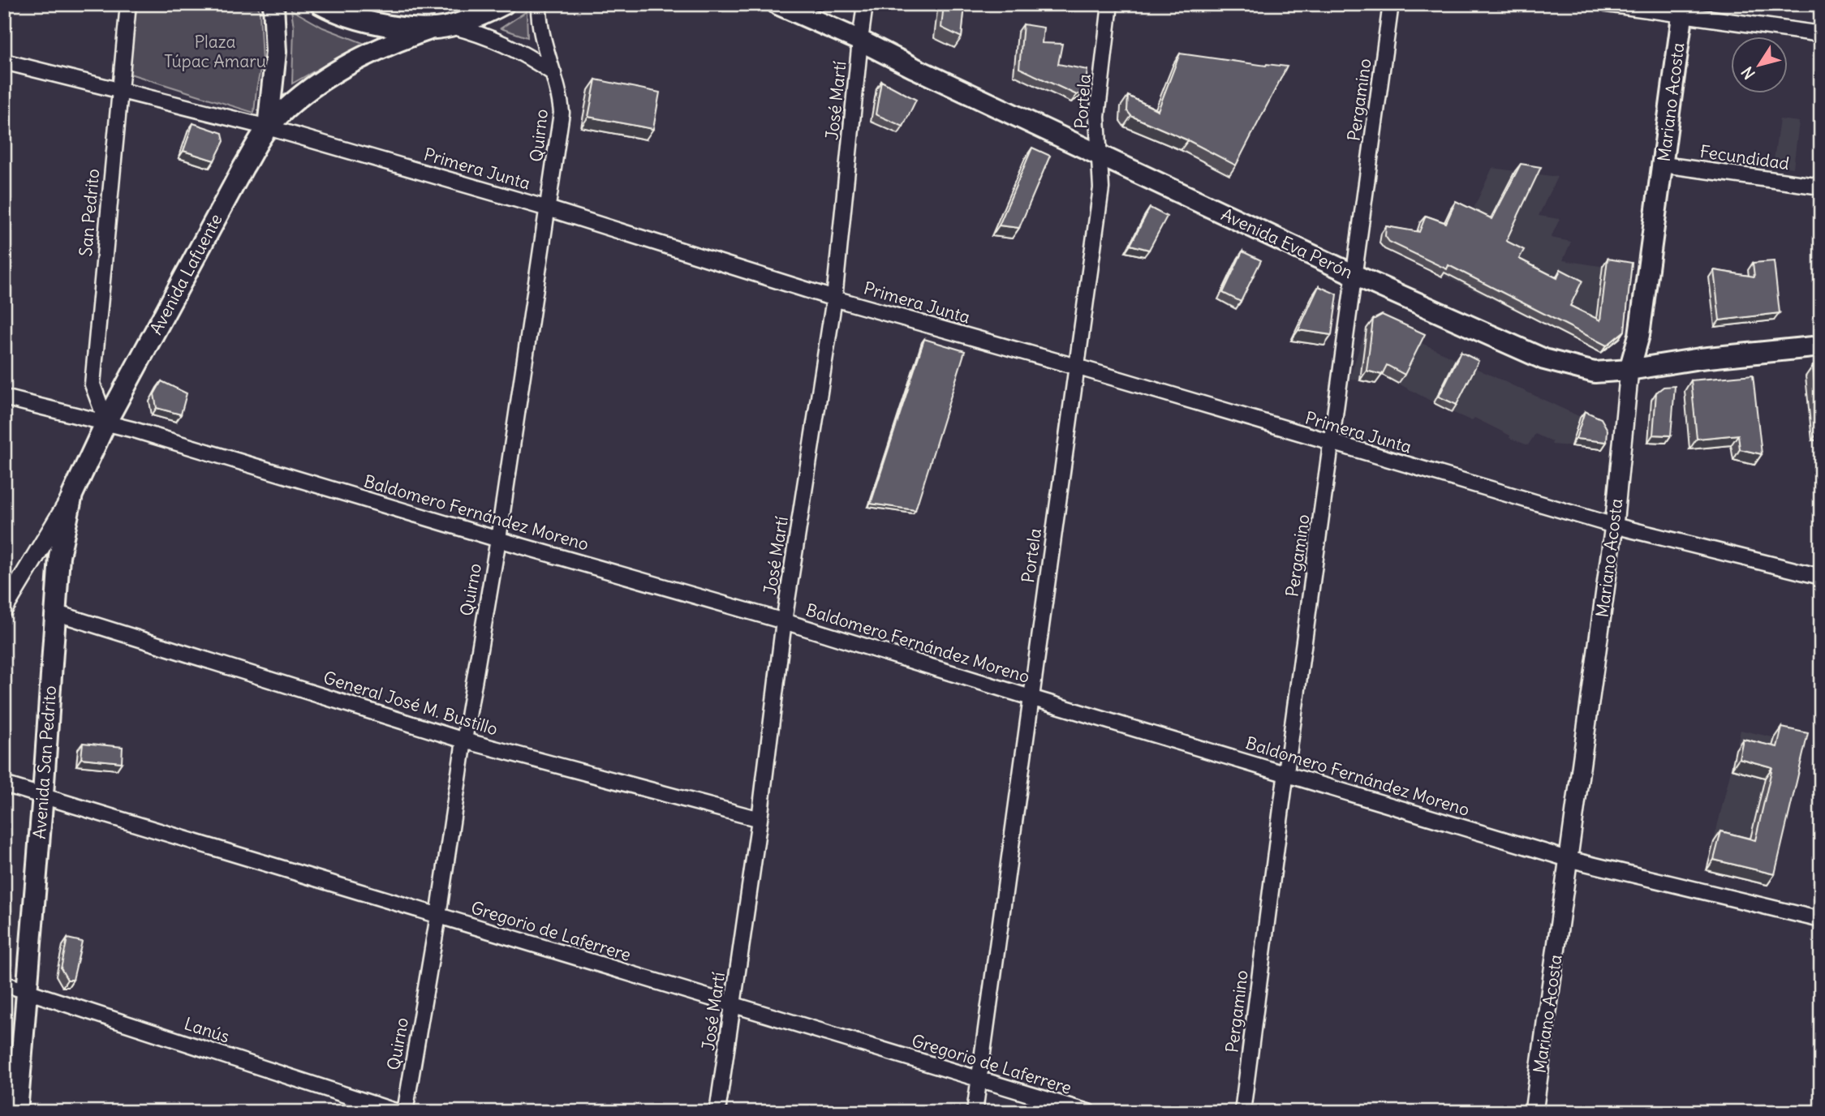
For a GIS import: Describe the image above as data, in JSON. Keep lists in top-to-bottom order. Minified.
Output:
{"streets":{"main road":["Mariano Acosta","Avenida Eva Perón","Avenida Lafuente","Avenida San Pedrito"],"street":["Pergamino","José Martí","Portela","Quirno","Fecundidad","Primera Junta","San Pedrito","Baldomero Fernández Moreno","General José M. Bustillo","Gregorio de Laferrere","Lanús"]},"crossings":[["Pergamino","Primera Junta"],["Pergamino","Avenida Eva Perón"],["Pergamino","Baldomero Fernández Moreno"],["José Martí","Primera Junta"],["José Martí","Avenida Eva Perón"],["José Martí","Baldomero Fernández Moreno"],["José Martí","General José M. Bustillo"],["José Martí","Gregorio de Laferrere"],["Portela","Primera Junta"],["Portela","Avenida Eva Perón"],["Portela","Baldomero Fernández Moreno"],["Portela","Gregorio de Laferrere"],["Mariano Acosta","Fecundidad"],["Mariano Acosta","Primera Junta"],["Mariano Acosta","Avenida Eva Perón"],["Mariano Acosta","Baldomero Fernández Moreno"],["Quirno","Primera Junta"],["Quirno","Baldomero Fernández Moreno"],["Quirno","General José M. Bustillo"],["Quirno","Gregorio de Laferrere"],["Primera Junta","San Pedrito"],["Primera Junta","Avenida Lafuente"],["San Pedrito","Avenida Lafuente"],["San Pedrito","Baldomero Fernández Moreno"],["San Pedrito","Avenida San Pedrito"],["Avenida Lafuente","Baldomero Fernández Moreno"],["Avenida Lafuente","Avenida San Pedrito"],["Baldomero Fernández Moreno","Avenida San Pedrito"],["General José M. Bustillo","Avenida San Pedrito"],["Avenida San Pedrito","Gregorio de Laferrere"],["Avenida San Pedrito","Lanús"]],"parks":["Plaza Túpac Amaru"],"north":"bottom left"}
